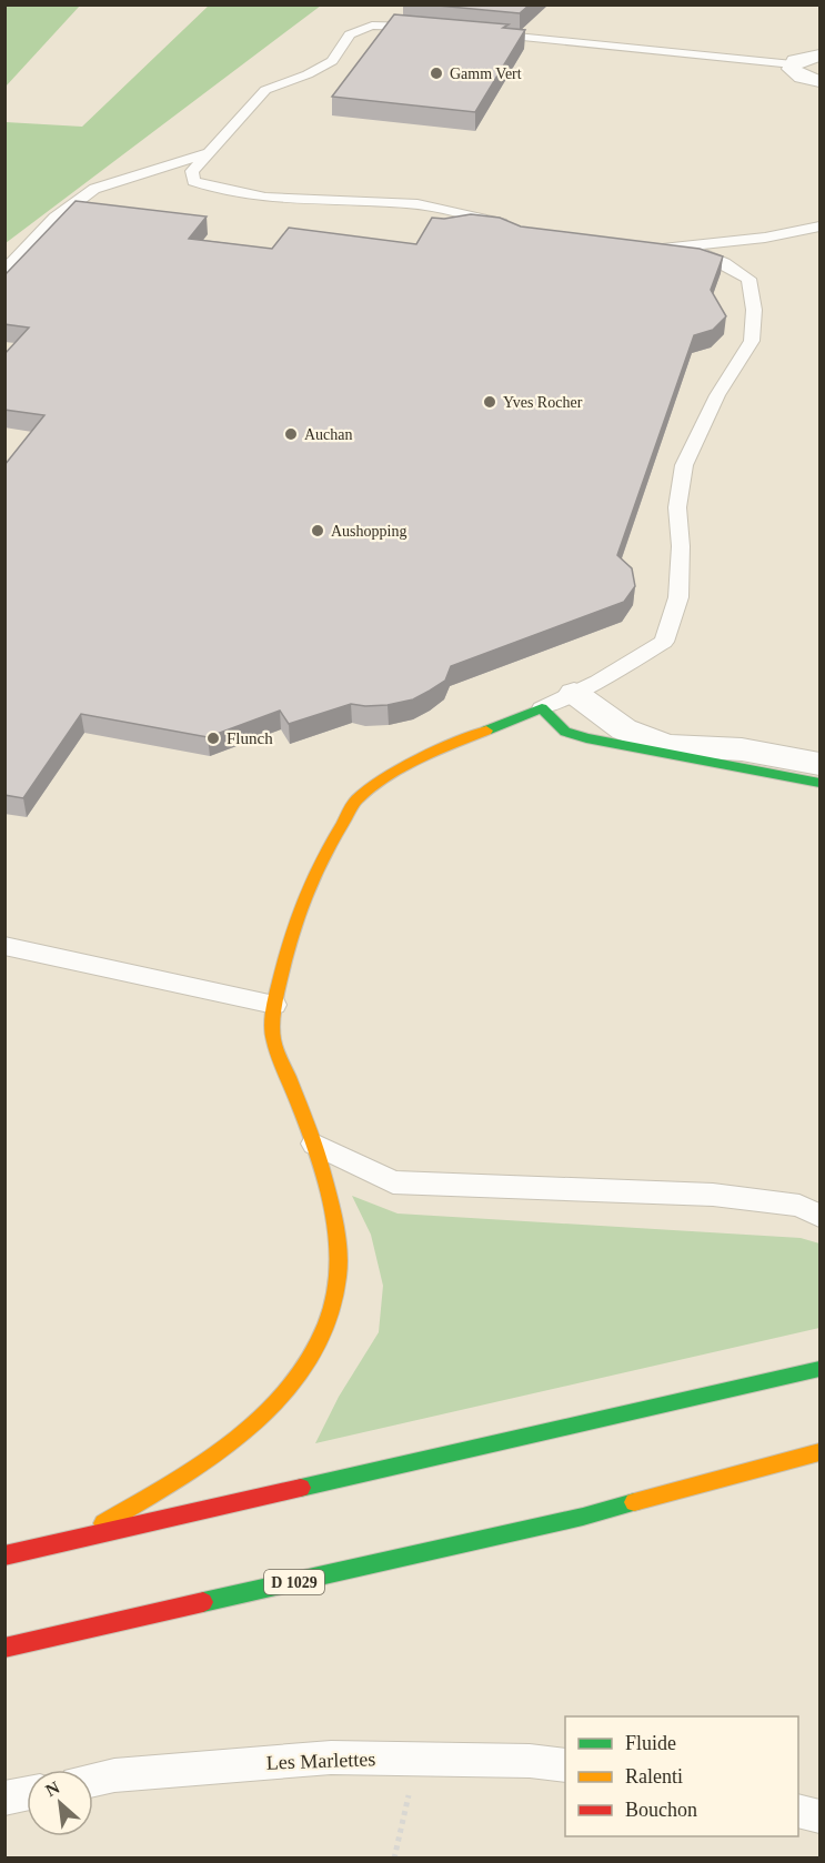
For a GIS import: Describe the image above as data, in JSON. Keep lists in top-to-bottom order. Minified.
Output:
{"streets":{"main road":["D 1029"],"lane":["Les Marlettes"]},"places":["Gamm Vert","Yves Rocher","Auchan","Aushopping","Flunch"],"legend":["Fluide","Ralenti","Bouchon"],"north":"top left"}
